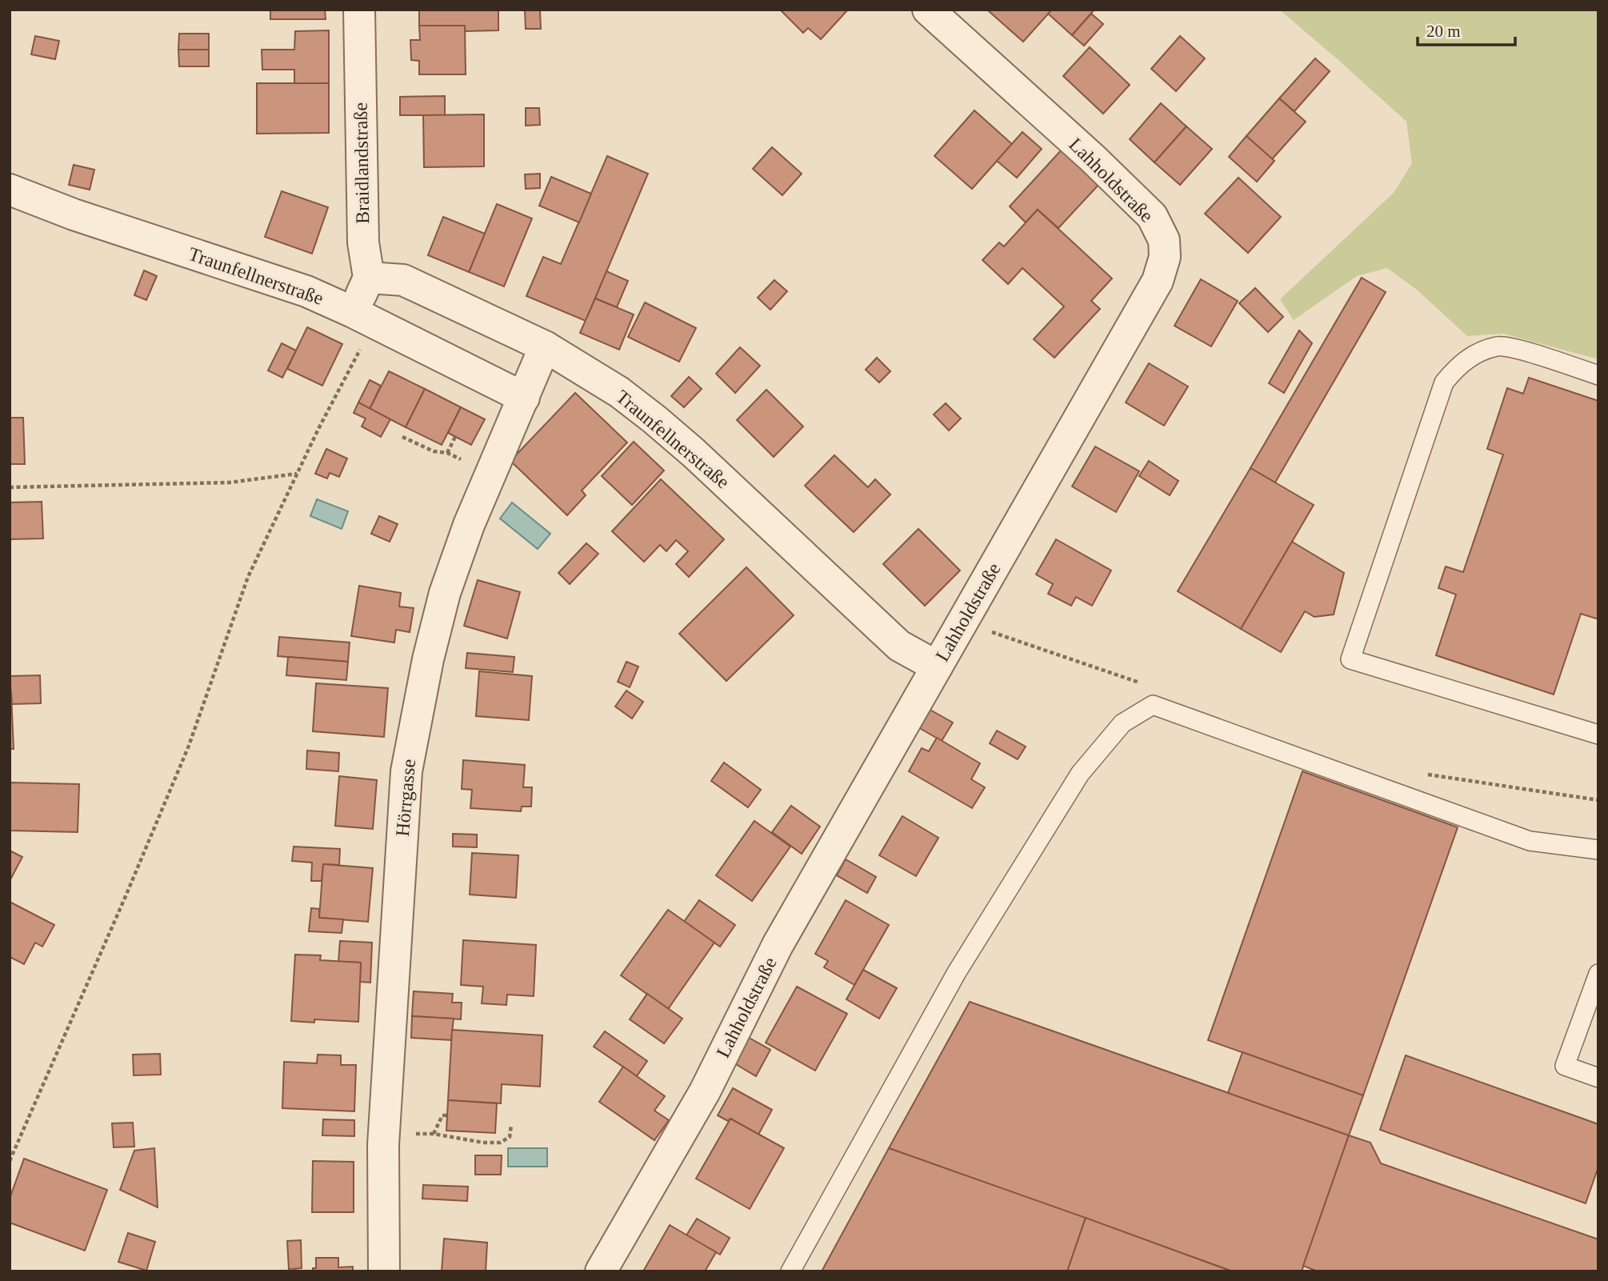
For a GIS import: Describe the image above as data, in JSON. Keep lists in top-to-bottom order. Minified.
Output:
{"streets":{"street":["Braidlandstraße","Lahholdstraße","Traunfellnerstraße","Hörrgasse"]},"crossings":[["Braidlandstraße","Traunfellnerstraße"],["Lahholdstraße","Traunfellnerstraße"],["Traunfellnerstraße","Hörrgasse"]],"scale_bar":"20 m"}
